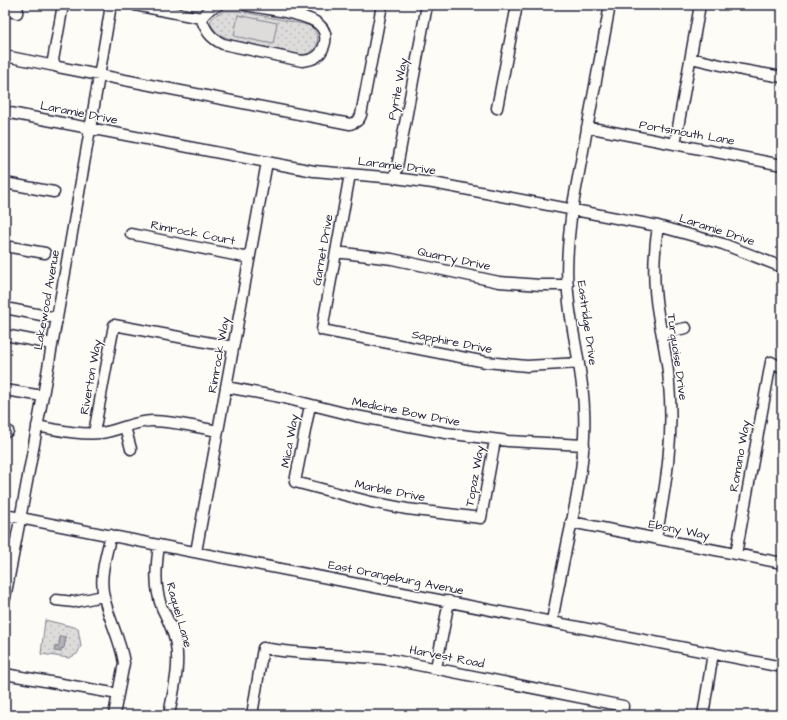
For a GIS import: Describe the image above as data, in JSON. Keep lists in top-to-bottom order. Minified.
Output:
{"streets":{"street":["Pyrite Way","Laramie Drive","Portsmouth Lane","Rimrock Court","Garnet Drive","Quarry Drive","Lakewood Avenue","Eastridge Drive","Sapphire Drive","Rimrock Way","Turquoise Drive","Riverton Way","Medicine Bow Drive","Mica Way","Romano Way","Topaz Way","Marble Drive","Ebony Way","East Orangeburg Avenue","Raquel Lane","Harvest Road"]},"crossings":[["Pyrite Way","Laramie Drive"],["Laramie Drive","Garnet Drive"],["Laramie Drive","Lakewood Avenue"],["Laramie Drive","Eastridge Drive"],["Laramie Drive","Rimrock Way"],["Laramie Drive","Turquoise Drive"],["Portsmouth Lane","Eastridge Drive"],["Rimrock Court","Rimrock Way"],["Garnet Drive","Quarry Drive"],["Garnet Drive","Sapphire Drive"],["Quarry Drive","Eastridge Drive"],["Lakewood Avenue","East Orangeburg Avenue"],["Eastridge Drive","Sapphire Drive"],["Eastridge Drive","Medicine Bow Drive"],["Eastridge Drive","Ebony Way"],["Eastridge Drive","East Orangeburg Avenue"],["Rimrock Way","Riverton Way"],["Rimrock Way","Medicine Bow Drive"],["Rimrock Way","East Orangeburg Avenue"],["Turquoise Drive","Ebony Way"],["Medicine Bow Drive","Mica Way"],["Medicine Bow Drive","Topaz Way"],["Mica Way","Marble Drive"],["Romano Way","Ebony Way"],["Topaz Way","Marble Drive"],["East Orangeburg Avenue","Raquel Lane"]]}
